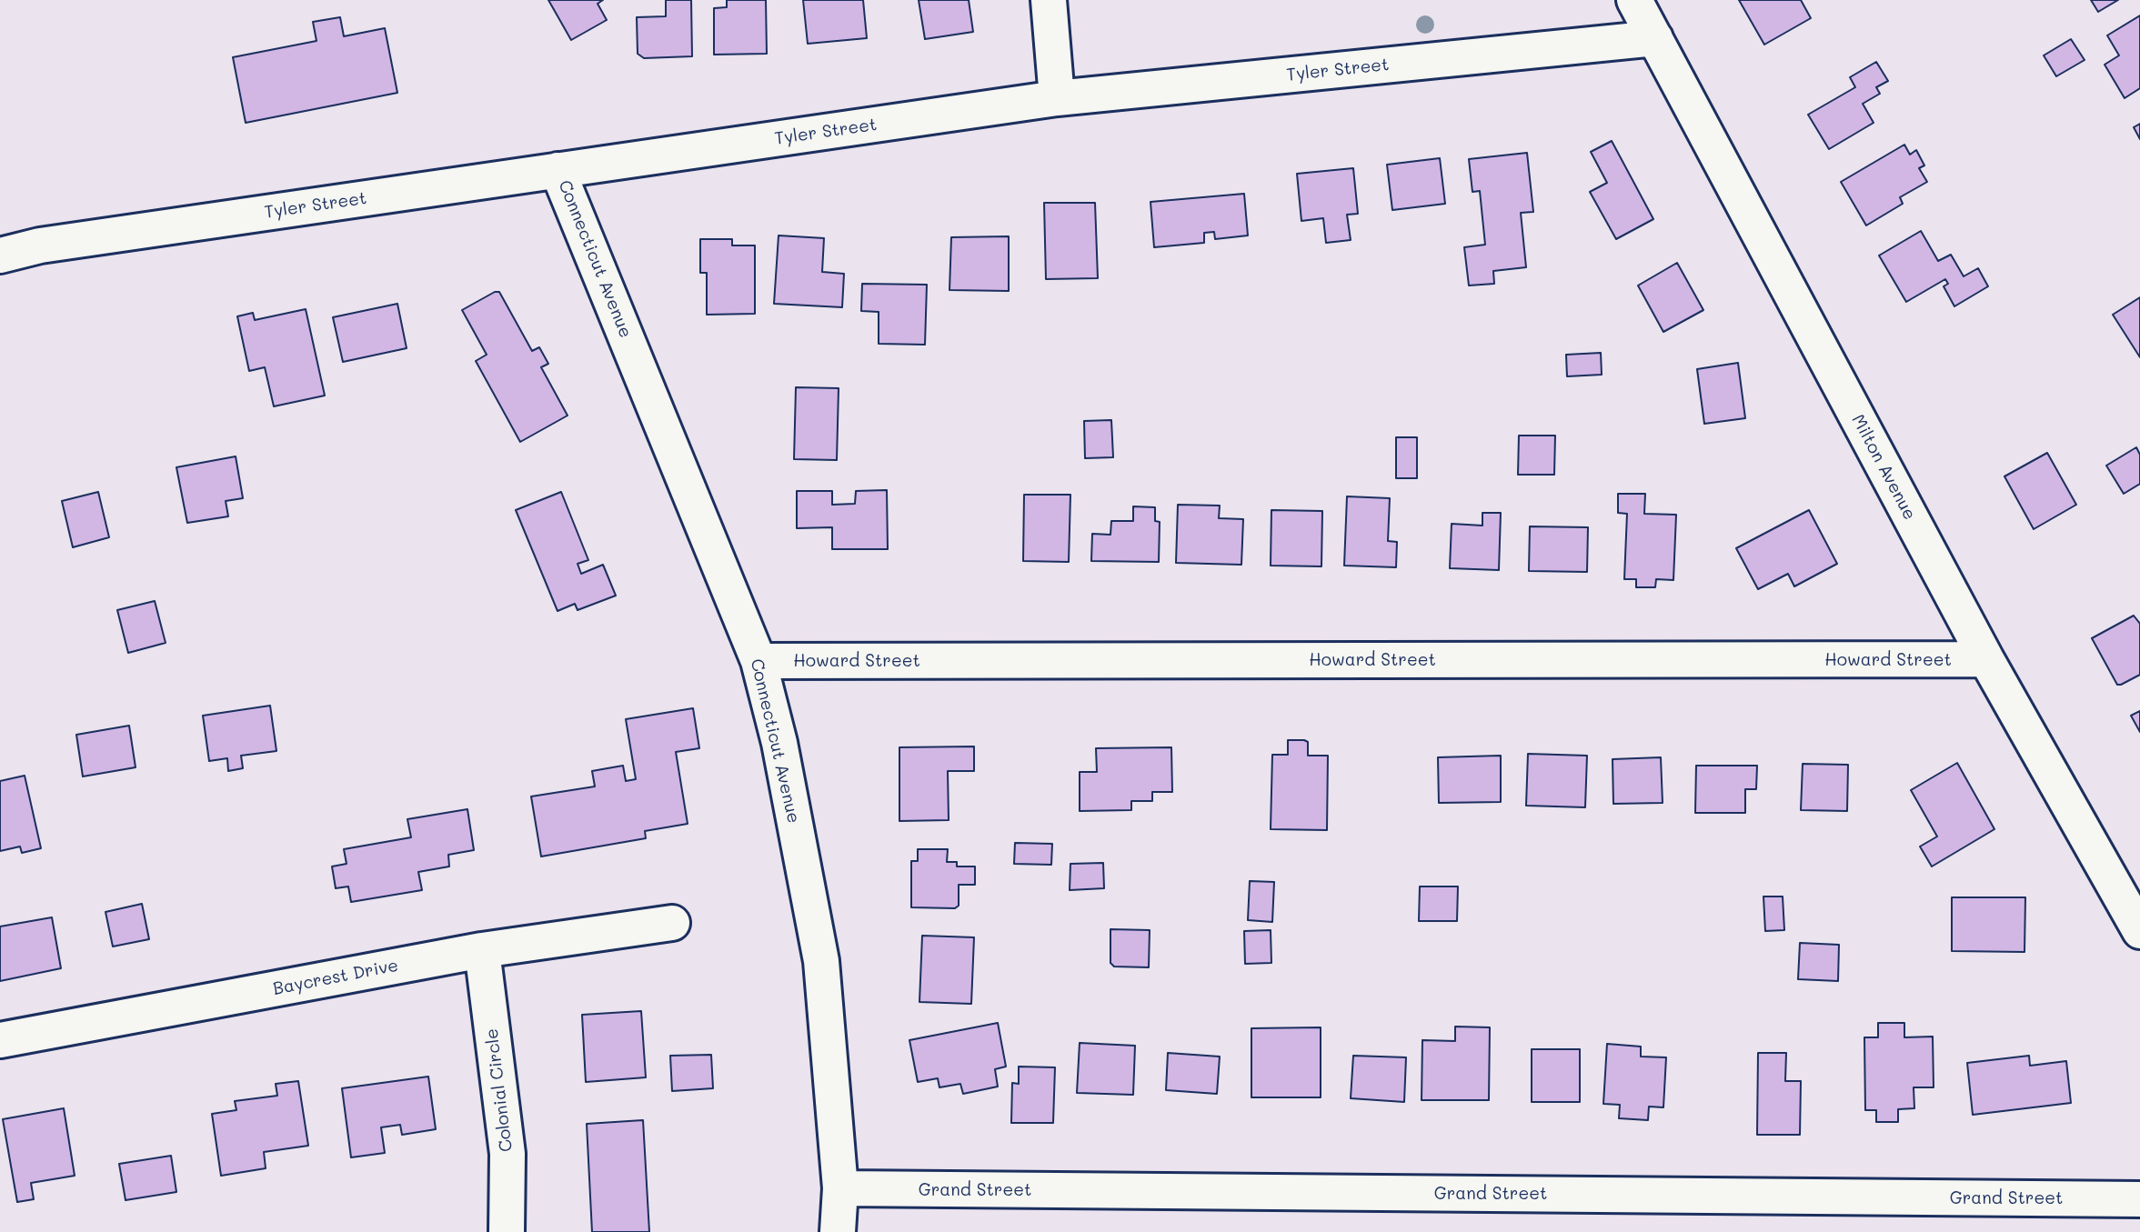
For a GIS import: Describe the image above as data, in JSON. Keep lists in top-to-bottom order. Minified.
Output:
{"streets":{"street":["Tyler Street","Connecticut Avenue","Milton Avenue","Howard Street","Baycrest Drive","Colonial Circle","Grand Street"]},"crossings":[["Tyler Street","Connecticut Avenue"],["Tyler Street","Milton Avenue"],["Connecticut Avenue","Howard Street"],["Connecticut Avenue","Grand Street"],["Milton Avenue","Howard Street"],["Baycrest Drive","Colonial Circle"]]}
